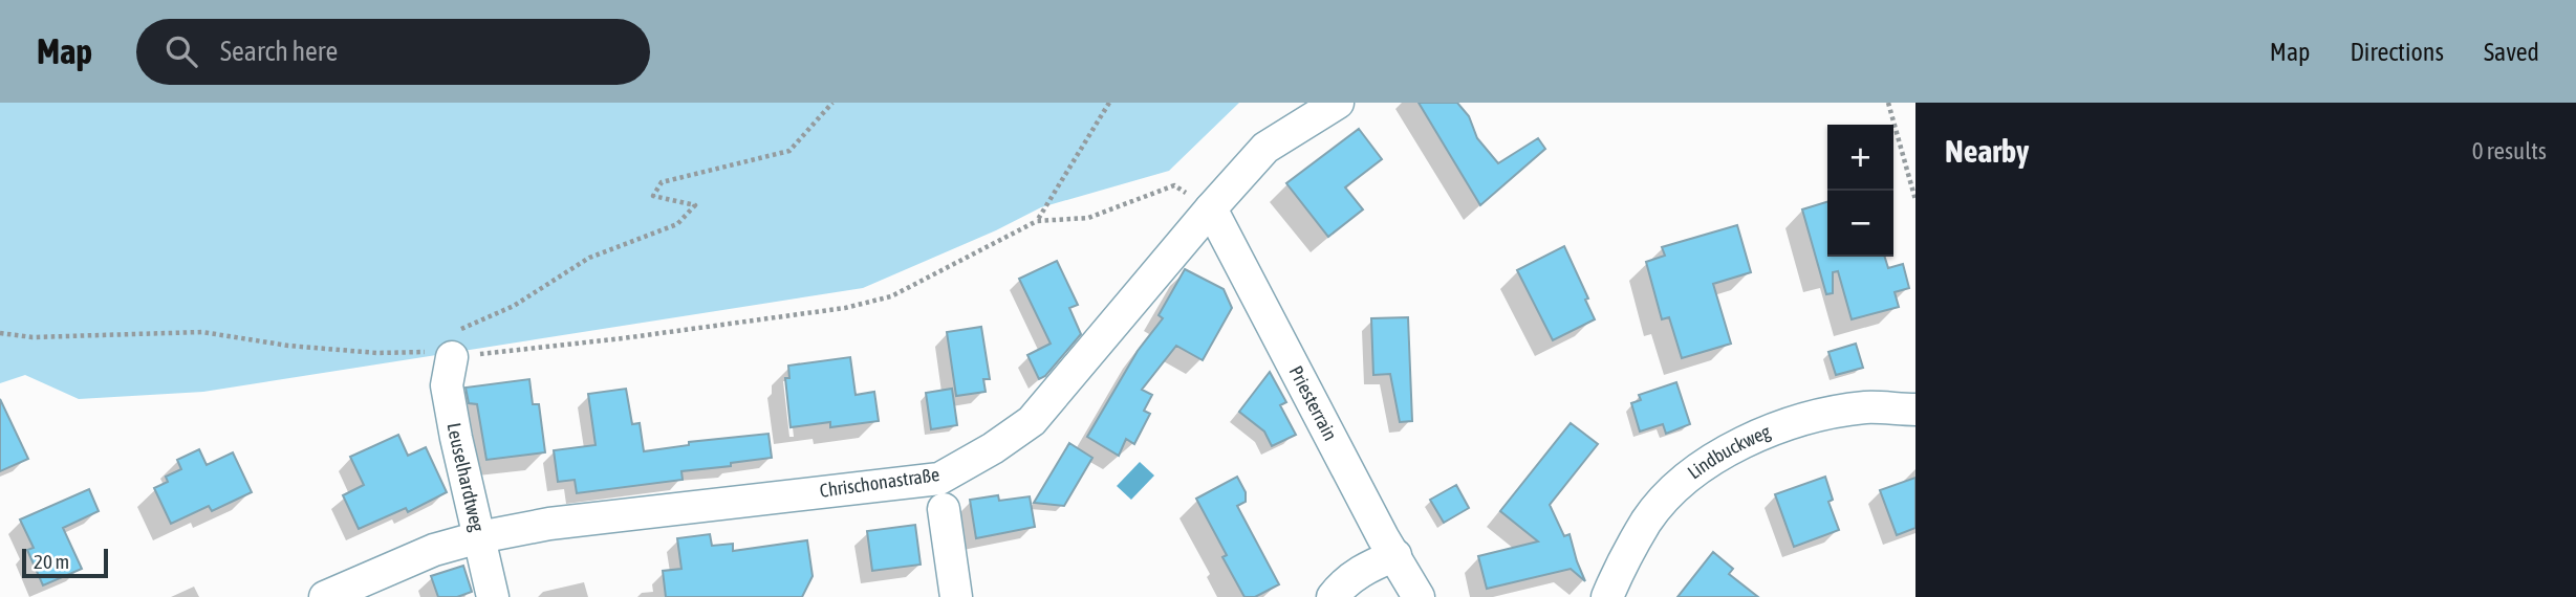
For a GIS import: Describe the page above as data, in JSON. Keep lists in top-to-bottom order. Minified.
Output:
{"streets":{"street":["Priesterrain","Lindbuckweg","Leuselhardtweg","Chrischonastraße"]},"crossings":[["Priesterrain","Chrischonastraße"],["Leuselhardtweg","Chrischonastraße"]],"scale_bar":"20 m","page":{"header":"Map","search":"Search here","nav":["Map","Directions","Saved"],"heading":["Nearby","0 results"],"map_buttons":["+","−"],"scale":"20 m"}}
